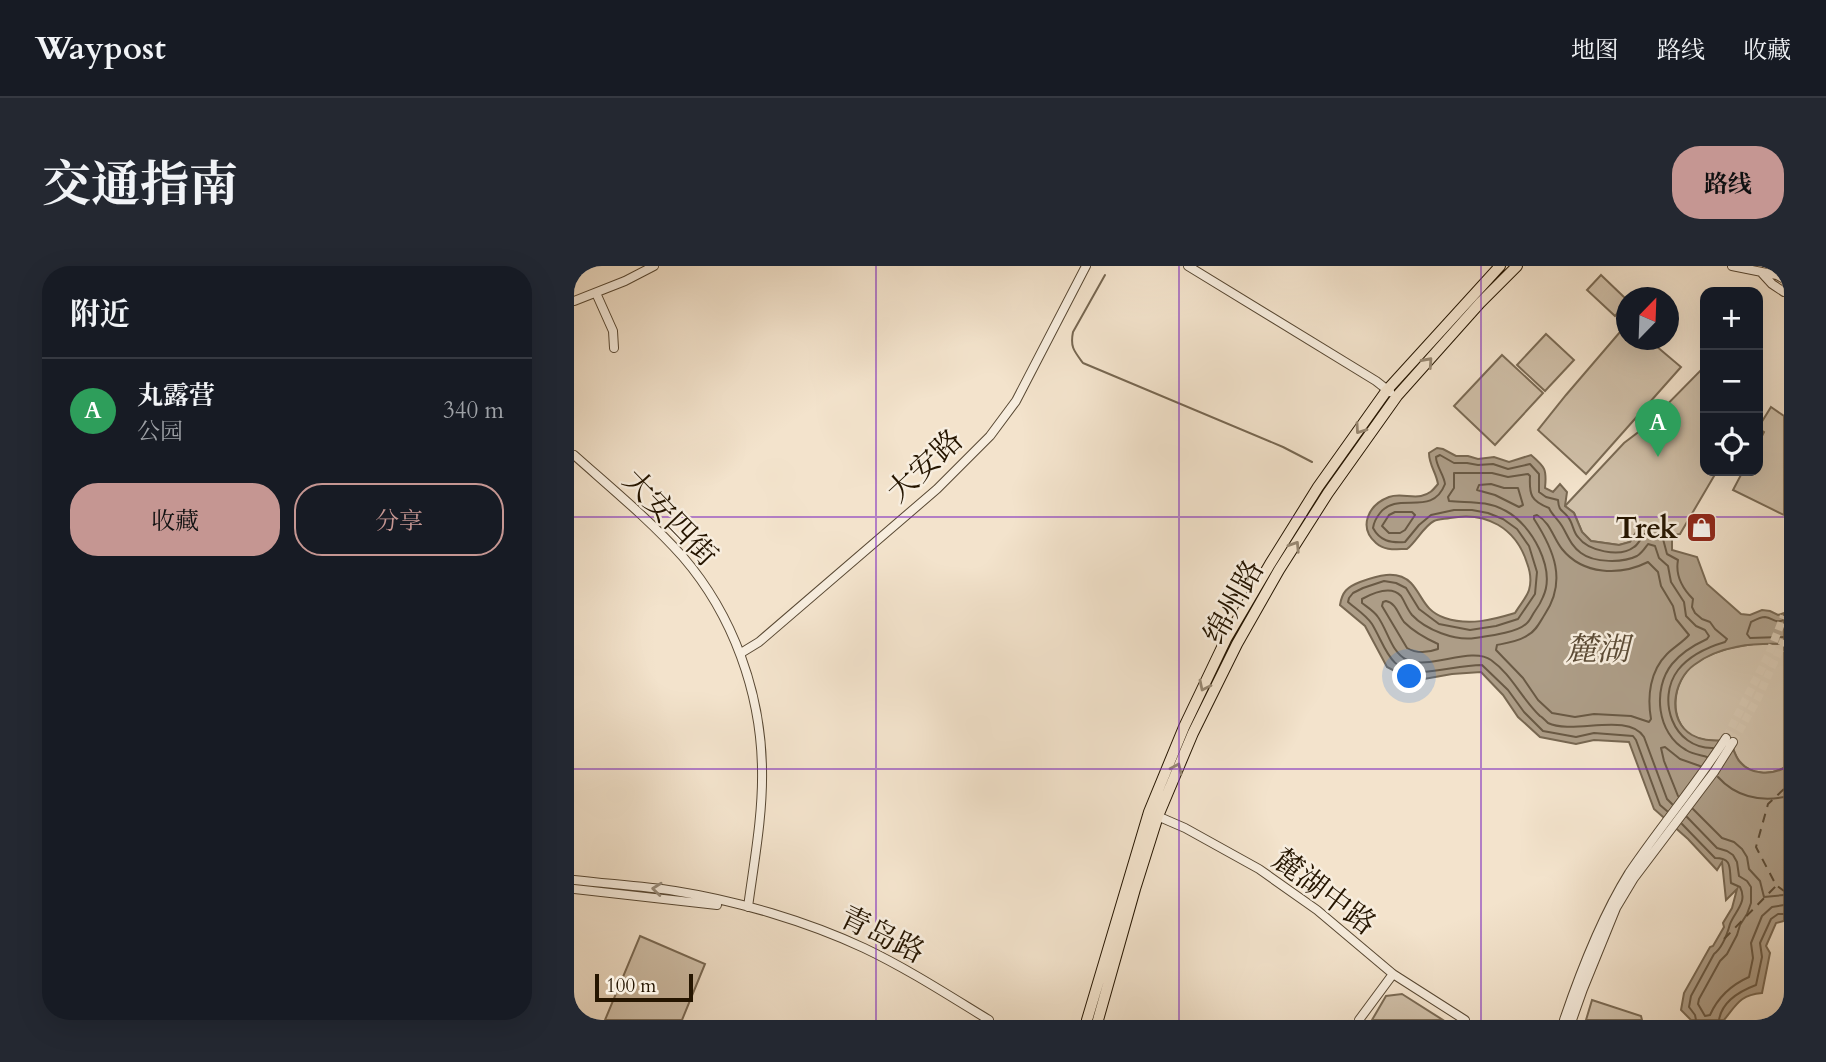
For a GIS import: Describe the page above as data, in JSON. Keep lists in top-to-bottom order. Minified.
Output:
{"streets":{"main road":["绵州路"],"street":["大安路","大安四街","麓湖中路","青岛路"]},"crossings":[["大安路","大安四街"],["大安四街","青岛路"],["绵州路","麓湖中路"]],"water":["麓湖"],"places":{"shop":["Trek"]},"scale_bar":"100 m","north":"top right","page":{"header":"Waypost","nav":["地图","路线","收藏"],"title":"交通指南","buttons":["路线",["收藏","分享"]],"heading":"附近","map_buttons":["+","−"],"list":[{"mark":"A","name":"丸露营","note":"公园","value":"340 m"}],"pins":"A","scale":"100 m"}}
